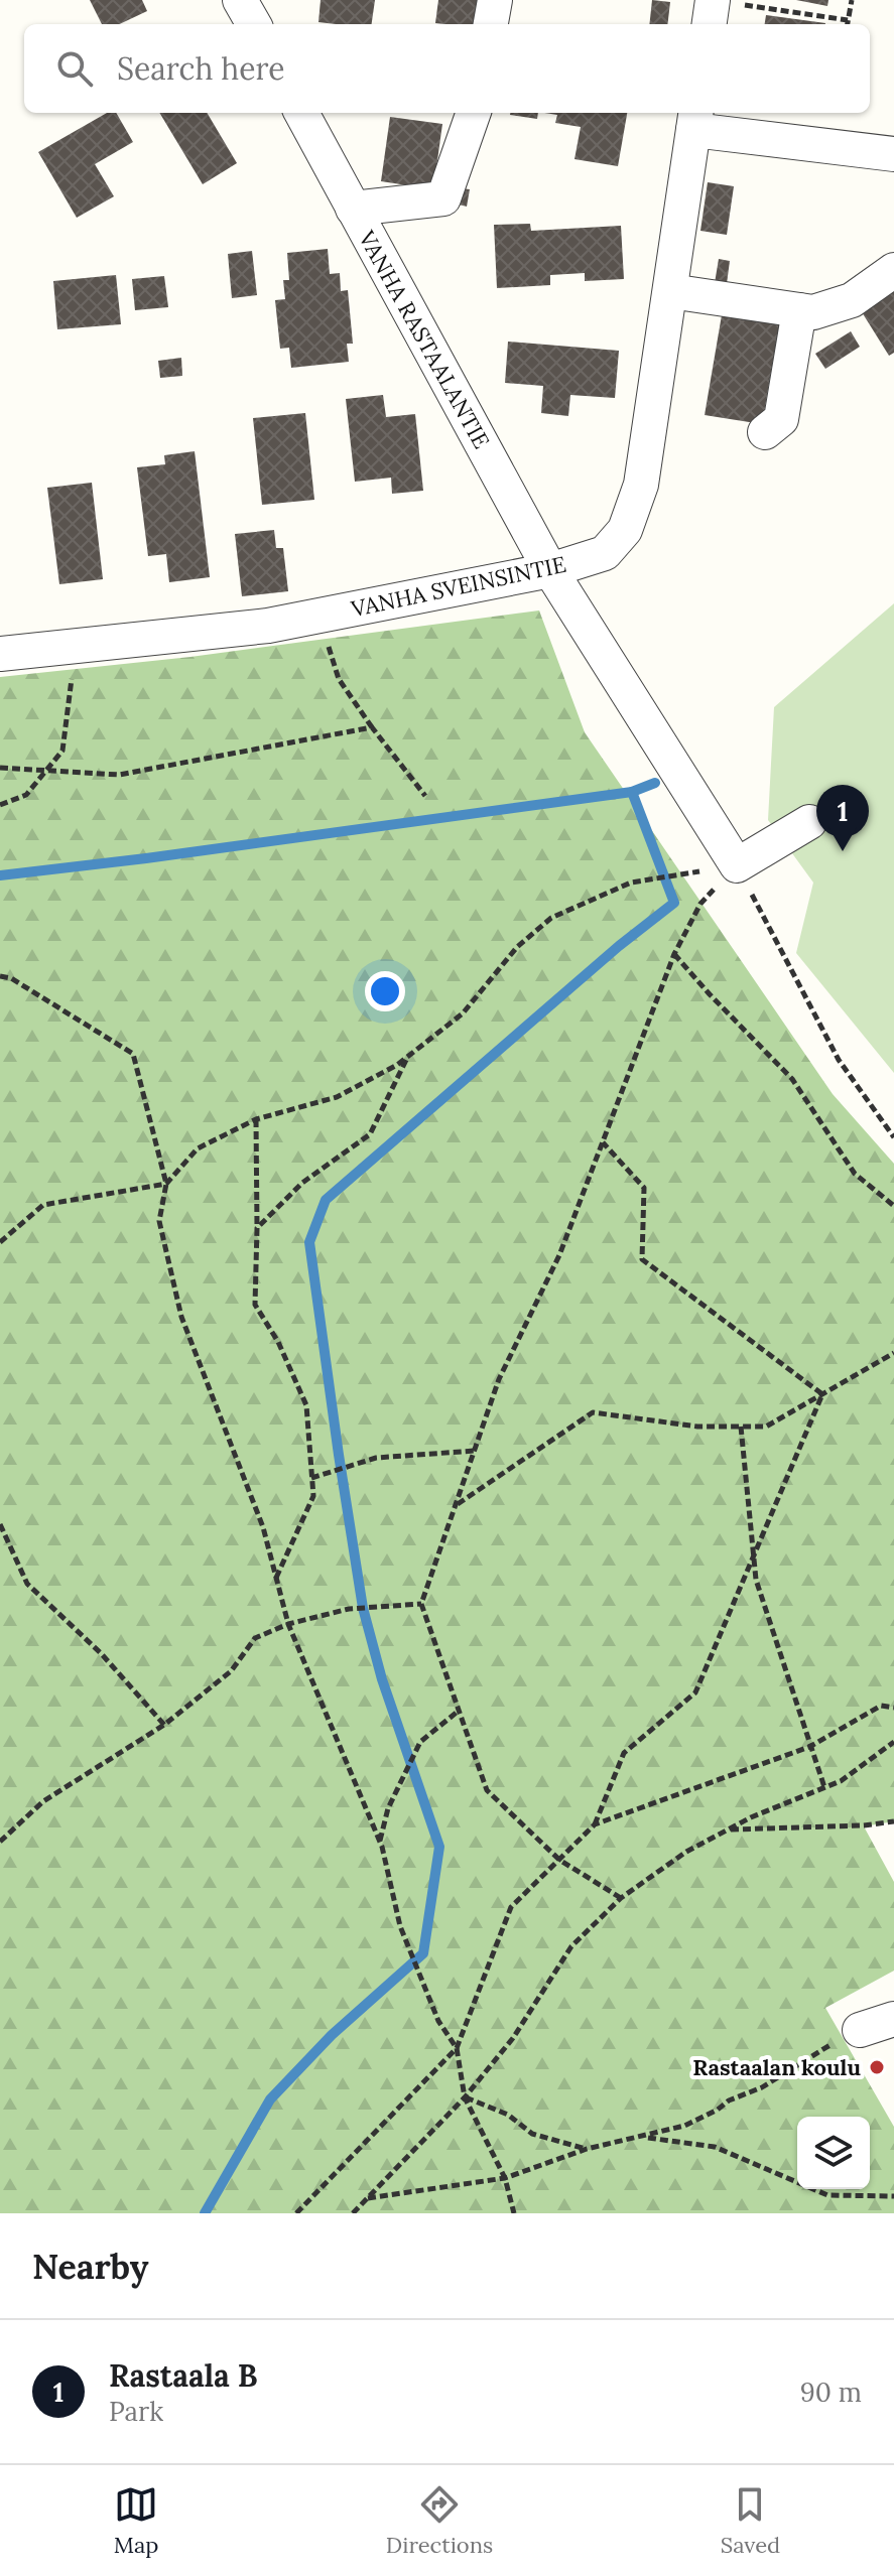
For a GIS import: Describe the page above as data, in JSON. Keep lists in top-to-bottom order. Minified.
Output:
{"streets":{"street":["VANHA RASTAALANTIE","VANHA SVEINSINTIE"]},"crossings":[["VANHA RASTAALANTIE","VANHA SVEINSINTIE"]],"places":["Rastaalan koulu"],"page":{"search":"Search here","pins":"1","heading":"Nearby","list":[{"mark":"1","name":"Rastaala B","note":"Park","value":"90 m"}],"nav":["Map","Directions","Saved"]}}
